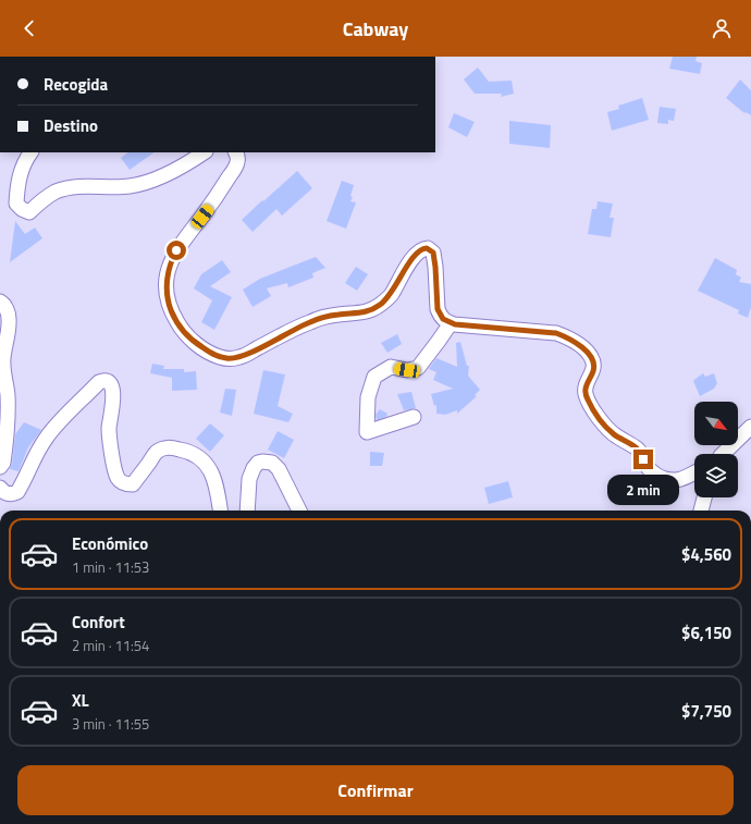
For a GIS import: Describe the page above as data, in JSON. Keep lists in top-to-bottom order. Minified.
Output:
{"north":"bottom right","page":{"header":"Cabway","banner":["Recogida","Destino"],"bubble":"2 min","list":[{"name":"Económico","note":"1 min · 11:53","value":"$4,560"},{"name":"Confort","note":"2 min · 11:54","value":"$6,150"},{"name":"XL","note":"3 min · 11:55","value":"$7,750"}],"buttons":"Confirmar"}}
